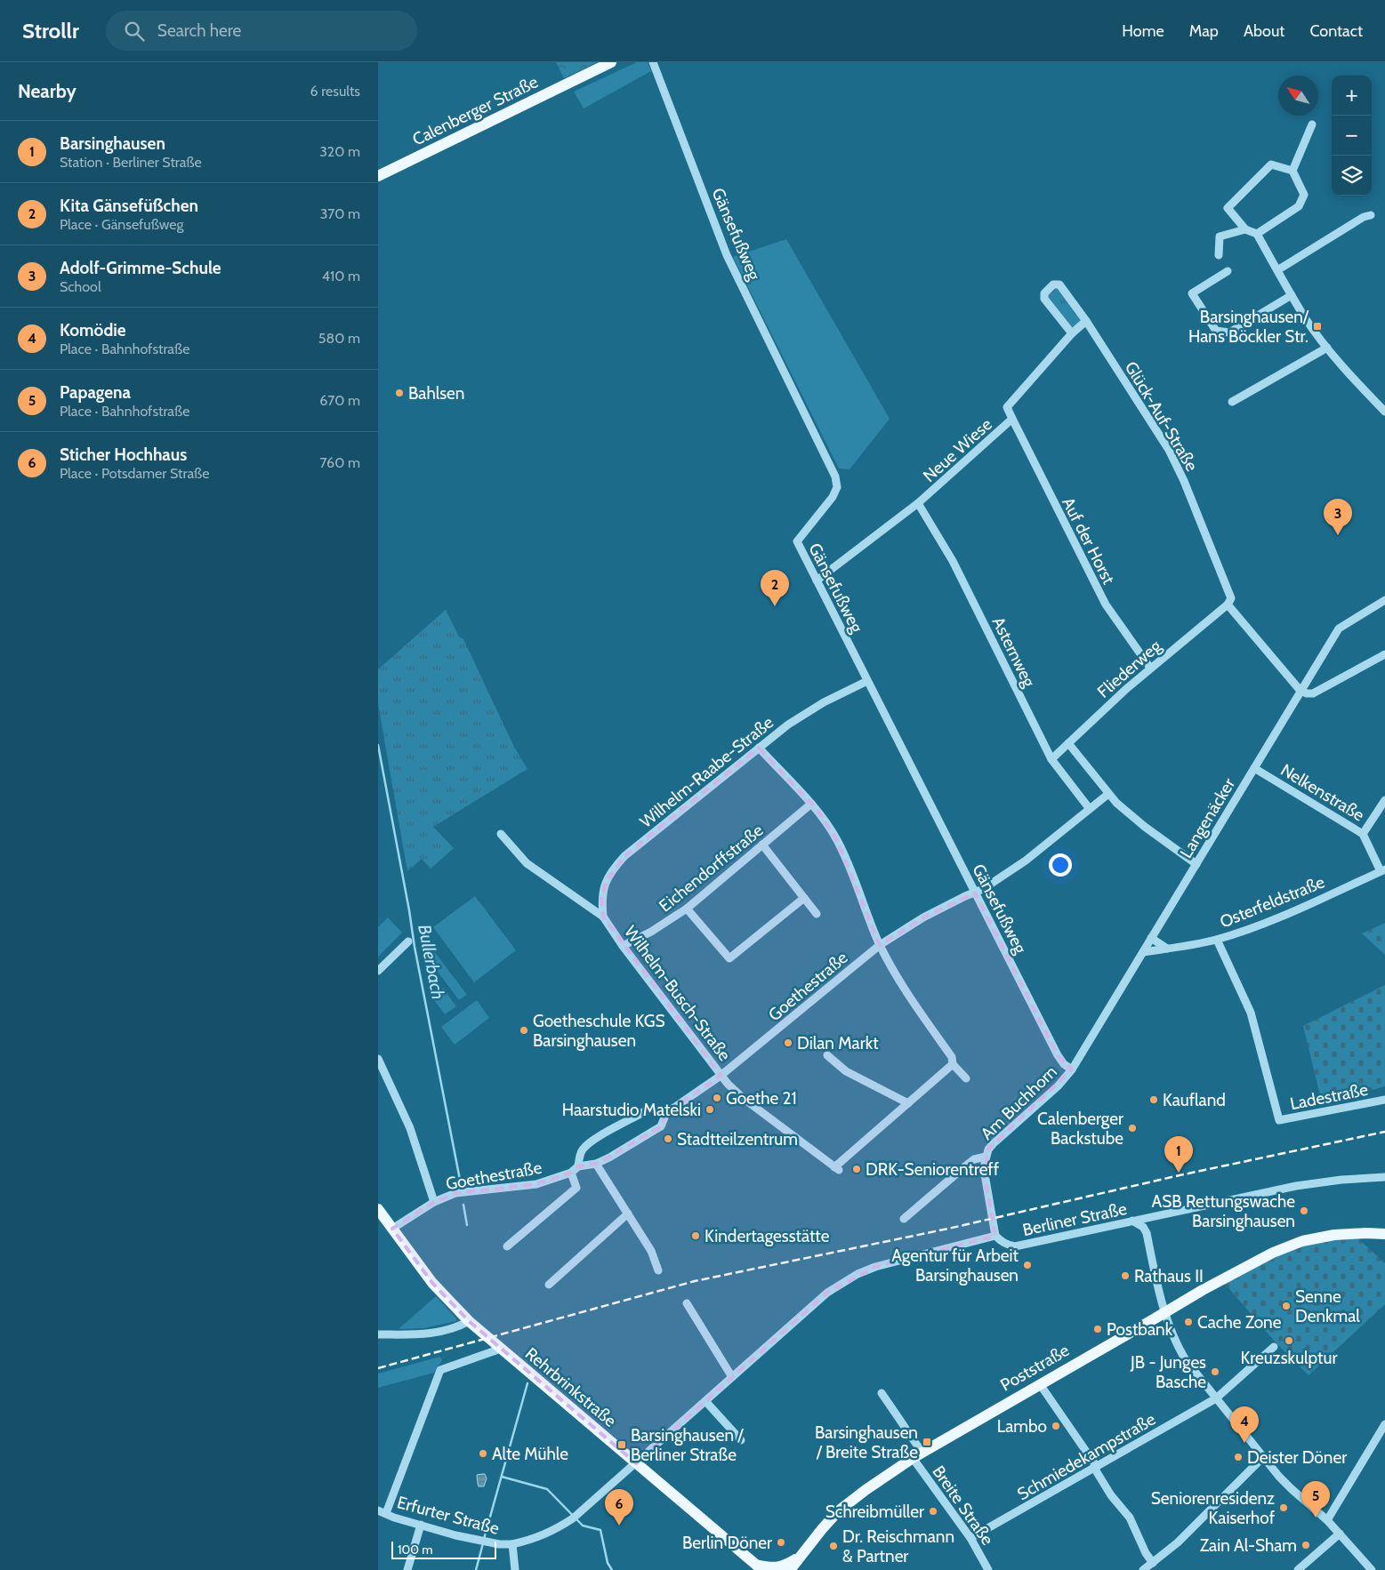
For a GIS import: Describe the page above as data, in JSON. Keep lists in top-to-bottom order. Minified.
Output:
{"streets":{"main road":["Calenberger Straße","Poststraße","Rehrbrinkstraße"],"street":["Gänsefußweg","Glück-Auf-Straße","Neue Wiese","Auf der Horst","Asternweg","Fliederweg","Wilhelm-Raabe-Straße","Nelkenstraße","Langenäcker","Eichendorffstraße","Osterfeldstraße","Goethestraße","Wilhelm-Busch-Straße","Ladestraße","Am Buchhorn","Berliner Straße","Schmiedekampstraße","Breite Straße","Erfurter Straße"]},"crossings":[["Gänsefußweg","Neue Wiese"],["Gänsefußweg","Wilhelm-Raabe-Straße"],["Gänsefußweg","Langenäcker"],["Gänsefußweg","Goethestraße"],["Gänsefußweg","Am Buchhorn"],["Glück-Auf-Straße","Neue Wiese"],["Glück-Auf-Straße","Fliederweg"],["Neue Wiese","Auf der Horst"],["Neue Wiese","Asternweg"],["Auf der Horst","Fliederweg"],["Asternweg","Fliederweg"],["Asternweg","Goethestraße"],["Wilhelm-Raabe-Straße","Wilhelm-Busch-Straße"],["Nelkenstraße","Langenäcker"],["Nelkenstraße","Osterfeldstraße"],["Langenäcker","Osterfeldstraße"],["Langenäcker","Am Buchhorn"],["Eichendorffstraße","Wilhelm-Busch-Straße"],["Osterfeldstraße","Ladestraße"],["Goethestraße","Wilhelm-Busch-Straße"],["Goethestraße","Rehrbrinkstraße"],["Am Buchhorn","Berliner Straße"],["Poststraße","Breite Straße"],["Rehrbrinkstraße","Erfurter Straße"],["Schmiedekampstraße","Breite Straße"]],"water":["Bullerbach"],"places":{"transit":["Barsinghausen/ Hans Böckler Str.","Barsinghausen / Breite Straße","Barsinghausen / Berliner Straße"],"other":["Bahlsen","Goetheschule KGS Barsinghausen","Dilan Markt","Goethe 21","Kaufland","Haarstudio Matelski","Calenberger Backstube","Stadtteilzentrum","DRK-Seniorentreff","ASB Rettungswache Barsinghausen","Kindertagesstätte","Agentur für Arbeit Barsinghausen","Rathaus II","Senne Denkmal","Cache Zone","Postbank","Kreuzskulptur","JB - Junges Basche","Lambo","Alte Mühle","Deister Döner","Seniorenresidenz Kaiserhof","Schreibmüller","Berlin Döner","Zain Al-Sham","Dr. Reischmann & Partner"]},"scale_bar":"100 m","north":"top left","page":{"header":"Strollr","search":"Search here","nav":["Home","Map","About","Contact"],"heading":["Nearby","6 results"],"map_buttons":["+","−"],"list":[{"mark":"1","name":"Barsinghausen","note":"Station · Berliner Straße","value":"320 m"},{"mark":"2","name":"Kita Gänsefüßchen","note":"Place · Gänsefußweg","value":"370 m"},{"mark":"3","name":"Adolf-Grimme-Schule","note":"School","value":"410 m"},{"mark":"4","name":"Komödie","note":"Place · Bahnhofstraße","value":"580 m"},{"mark":"5","name":"Papagena","note":"Place · Bahnhofstraße","value":"670 m"},{"mark":"6","name":"Sticher Hochhaus","note":"Place · Potsdamer Straße","value":"760 m"}],"pins":["3","2","1","4","5","6"],"scale":"100 m"}}
